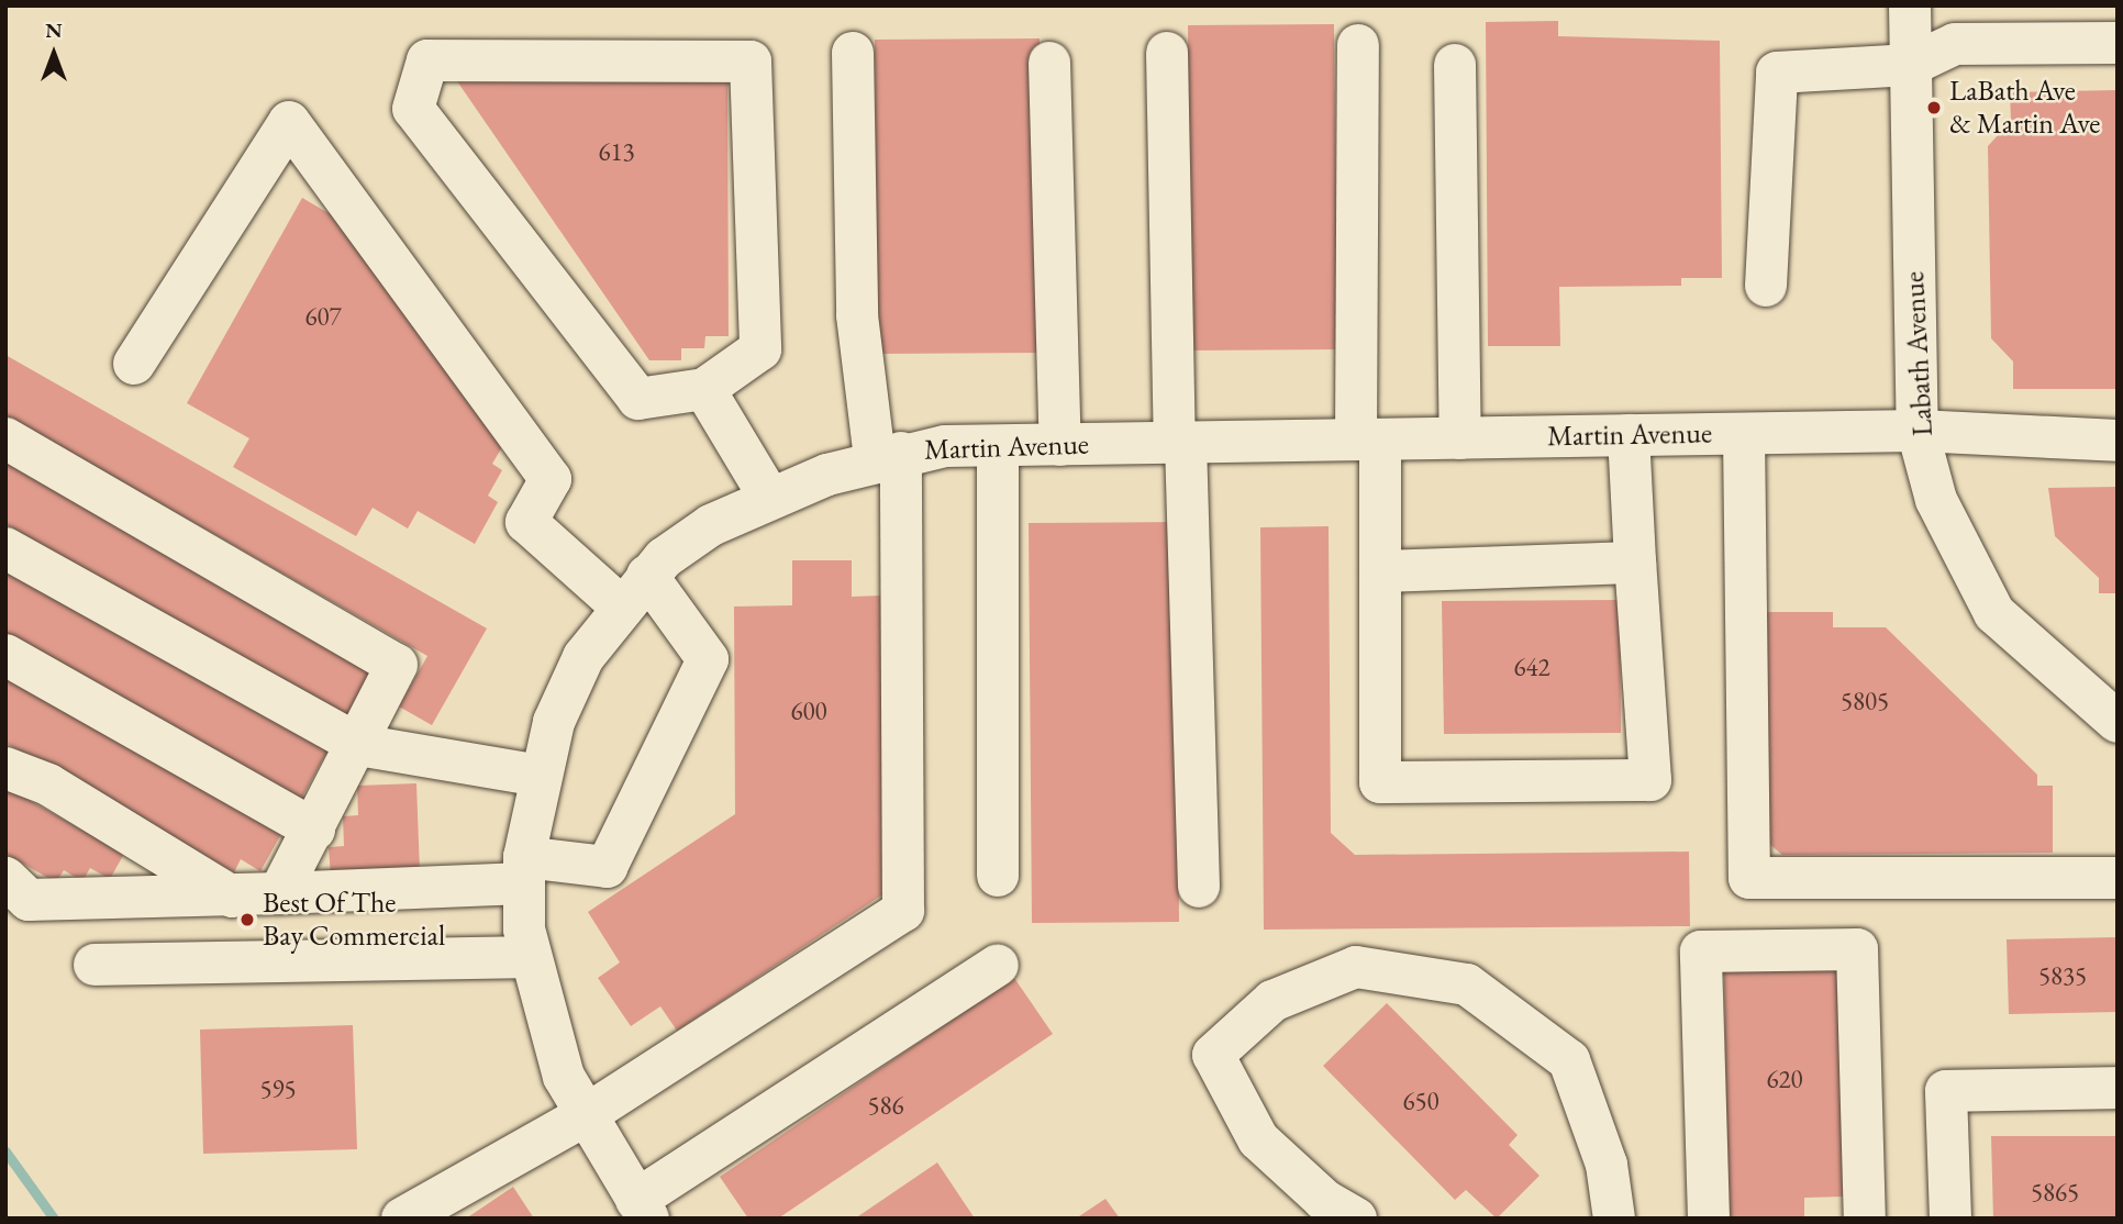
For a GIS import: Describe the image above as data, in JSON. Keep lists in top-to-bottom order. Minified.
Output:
{"streets":{"street":["Labath Avenue","Martin Avenue"]},"crossings":[["Labath Avenue","Martin Avenue"]],"places":["LaBath Ave & Martin Ave","Best Of The Bay Commercial"],"house_numbers":["613","607","642","5805","600","5835","620","595","650","586","5865"],"north":"top"}
